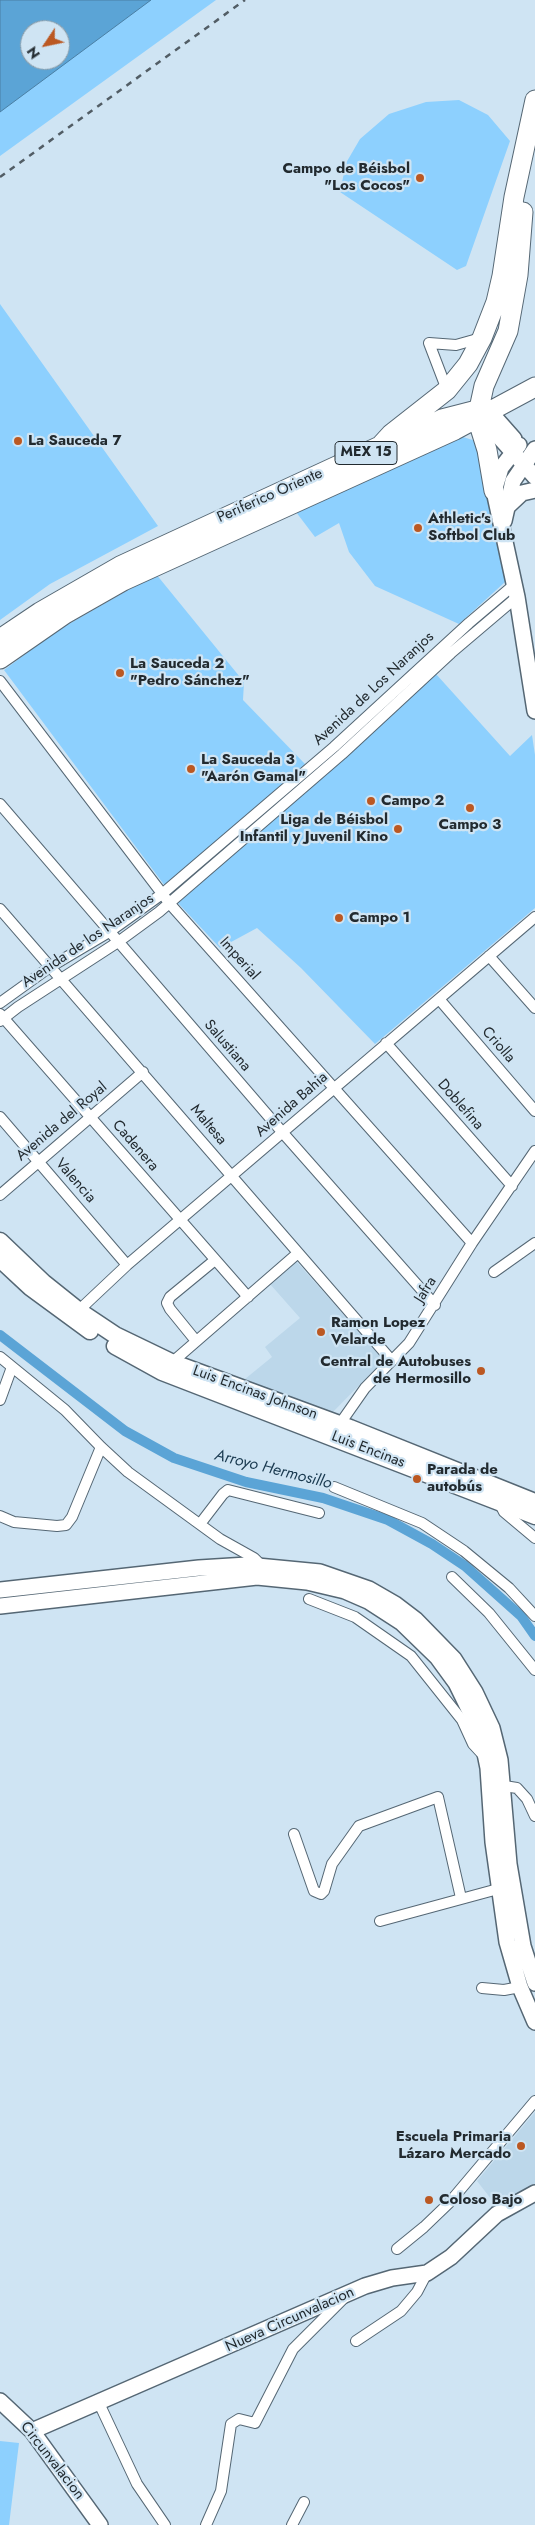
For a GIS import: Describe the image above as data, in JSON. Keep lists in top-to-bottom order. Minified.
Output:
{"streets":{"highway":["MEX 15","Periferico Oriente"],"main road":["Luis Encinas Johnson","Luis Encinas"],"street":["Avenida de Los Naranjos","Avenida de los Naranjos","Imperial","Criolla","Salustiana","Avenida Bahia","Doblefina","Avenida del Royal","Maltesa","Cadenera","Valencia","Jafra","Nueva Circunvalacion","Circunvalacion"]},"crossings":[["Avenida de Los Naranjos","Avenida de los Naranjos"],["Avenida de Los Naranjos","Imperial"],["Avenida de los Naranjos","Imperial"],["Avenida de los Naranjos","Salustiana"],["Avenida de los Naranjos","Maltesa"],["Avenida de los Naranjos","Cadenera"],["Imperial","Avenida Bahia"],["Imperial","Jafra"],["Criolla","Avenida Bahia"],["Salustiana","Avenida Bahia"],["Salustiana","Jafra"],["Avenida Bahia","Doblefina"],["Avenida Bahia","Maltesa"],["Avenida Bahia","Cadenera"],["Avenida Bahia","Valencia"],["Avenida Bahia","Luis Encinas Johnson"],["Doblefina","Jafra"],["Avenida del Royal","Maltesa"],["Avenida del Royal","Cadenera"],["Avenida del Royal","Valencia"],["Maltesa","Jafra"],["Jafra","Luis Encinas Johnson"],["Jafra","Luis Encinas"],["Luis Encinas Johnson","Luis Encinas"],["Nueva Circunvalacion","Circunvalacion"]],"water":["Arroyo Hermosillo"],"places":["Campo de Béisbol \"Los Cocos\"","La Sauceda 7","Athletic's Softbol Club","La Sauceda 2 \"Pedro Sánchez\"","La Sauceda 3 \"Aarón Gamal\"","Campo 2","Campo 3","Liga de Béisbol Infantil y Juvenil Kino","Campo 1","Ramon Lopez Velarde","Central de Autobuses de Hermosillo","Parada de autobús","Escuela Primaria Lázaro Mercado","Coloso Bajo"],"north":"bottom left"}
